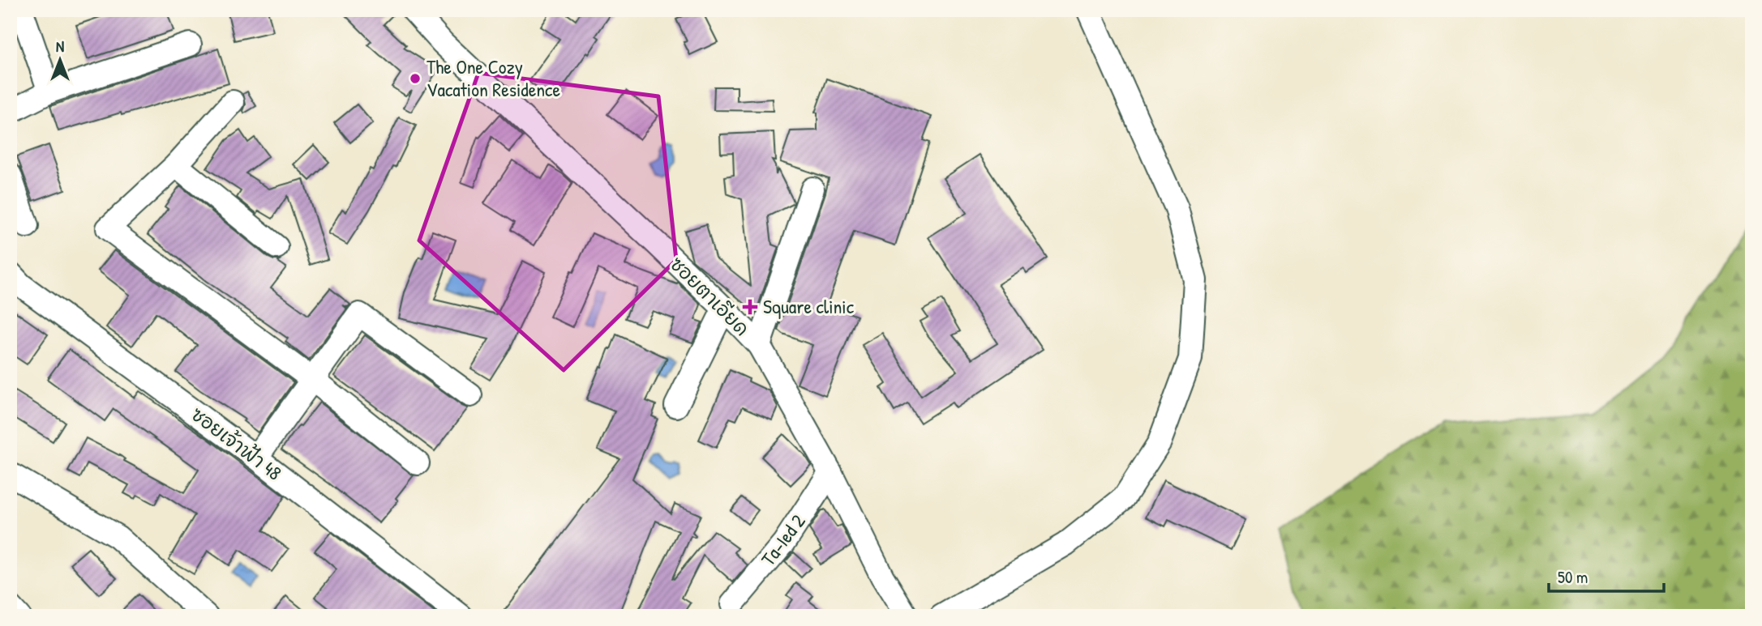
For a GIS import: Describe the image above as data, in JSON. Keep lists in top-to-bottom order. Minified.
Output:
{"streets":{"street":["ซอยตาเอียด","ซอยเจ้าฟ้า 48","Ta-Ied 2"]},"crossings":[["ซอยตาเอียด","Ta-Ied 2"]],"places":{"other":["The One Cozy Vacation Residence"],"health":["Square clinic"]},"scale_bar":"50 m","north":"top"}
